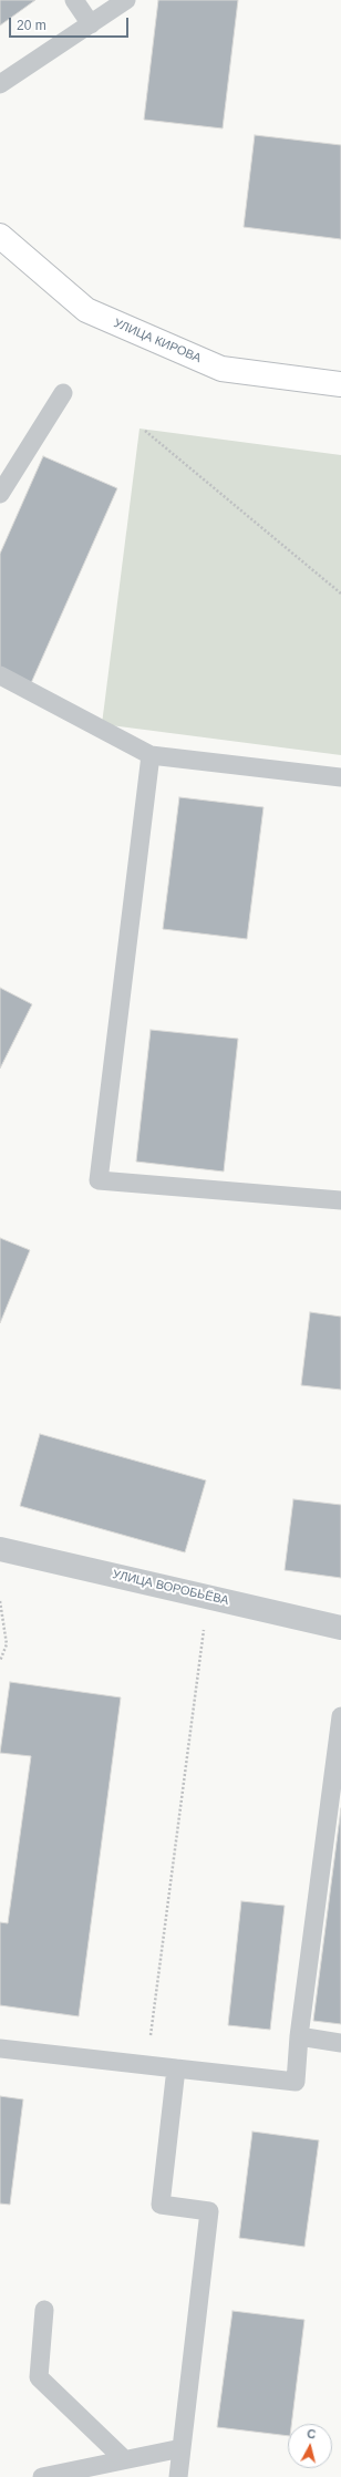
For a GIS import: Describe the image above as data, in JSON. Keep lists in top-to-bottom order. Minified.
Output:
{"streets":{"main road":["УЛИЦА КИРОВА"],"street":["УЛИЦА ВОРОБЬЁВА"]},"scale_bar":"20 m","north":"top"}
